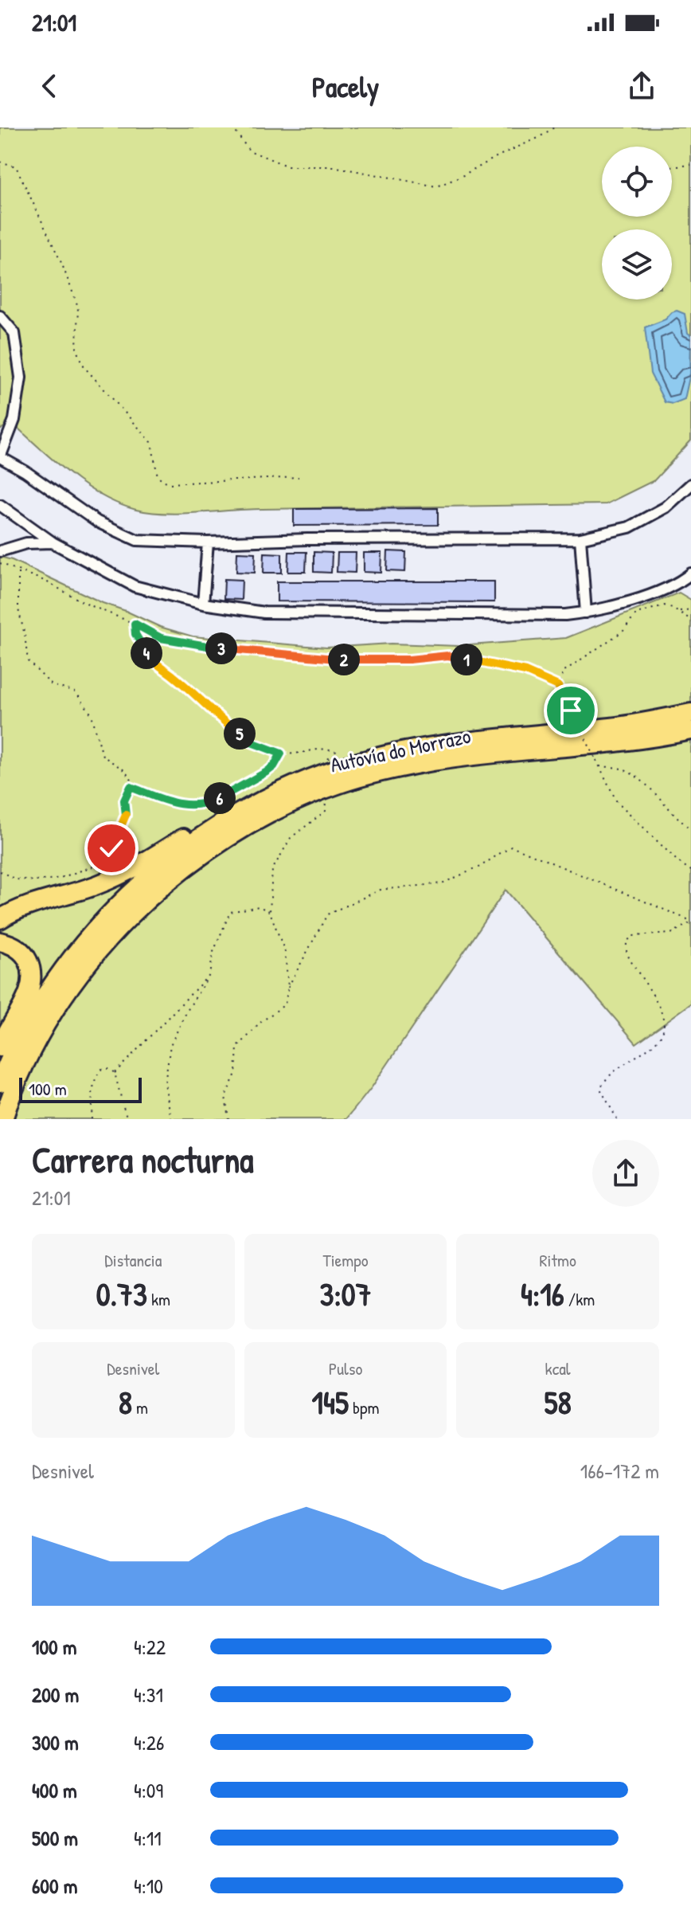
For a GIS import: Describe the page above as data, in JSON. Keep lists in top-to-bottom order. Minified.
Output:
{"streets":{"highway":["Autovía do Morrazo"]},"scale_bar":"100 m","page":{"status":"21:01","header":"Pacely","pins":["3","4","1","2","5","6"],"scale":"100 m","heading":["Carrera nocturna","21:01"],"stats":[["Distancia","0.73 km"],["Tiempo","3:07"],["Ritmo","4:16 /km"],["Desnivel","8 m"],["Pulso","145 bpm"],["kcal","58"]],"chart":["Desnivel","166–172 m"],"list":[{"name":"100 m","note":"4:22"},{"name":"200 m","note":"4:31"},{"name":"300 m","note":"4:26"},{"name":"400 m","note":"4:09"},{"name":"500 m","note":"4:11"},{"name":"600 m","note":"4:10"}]}}
